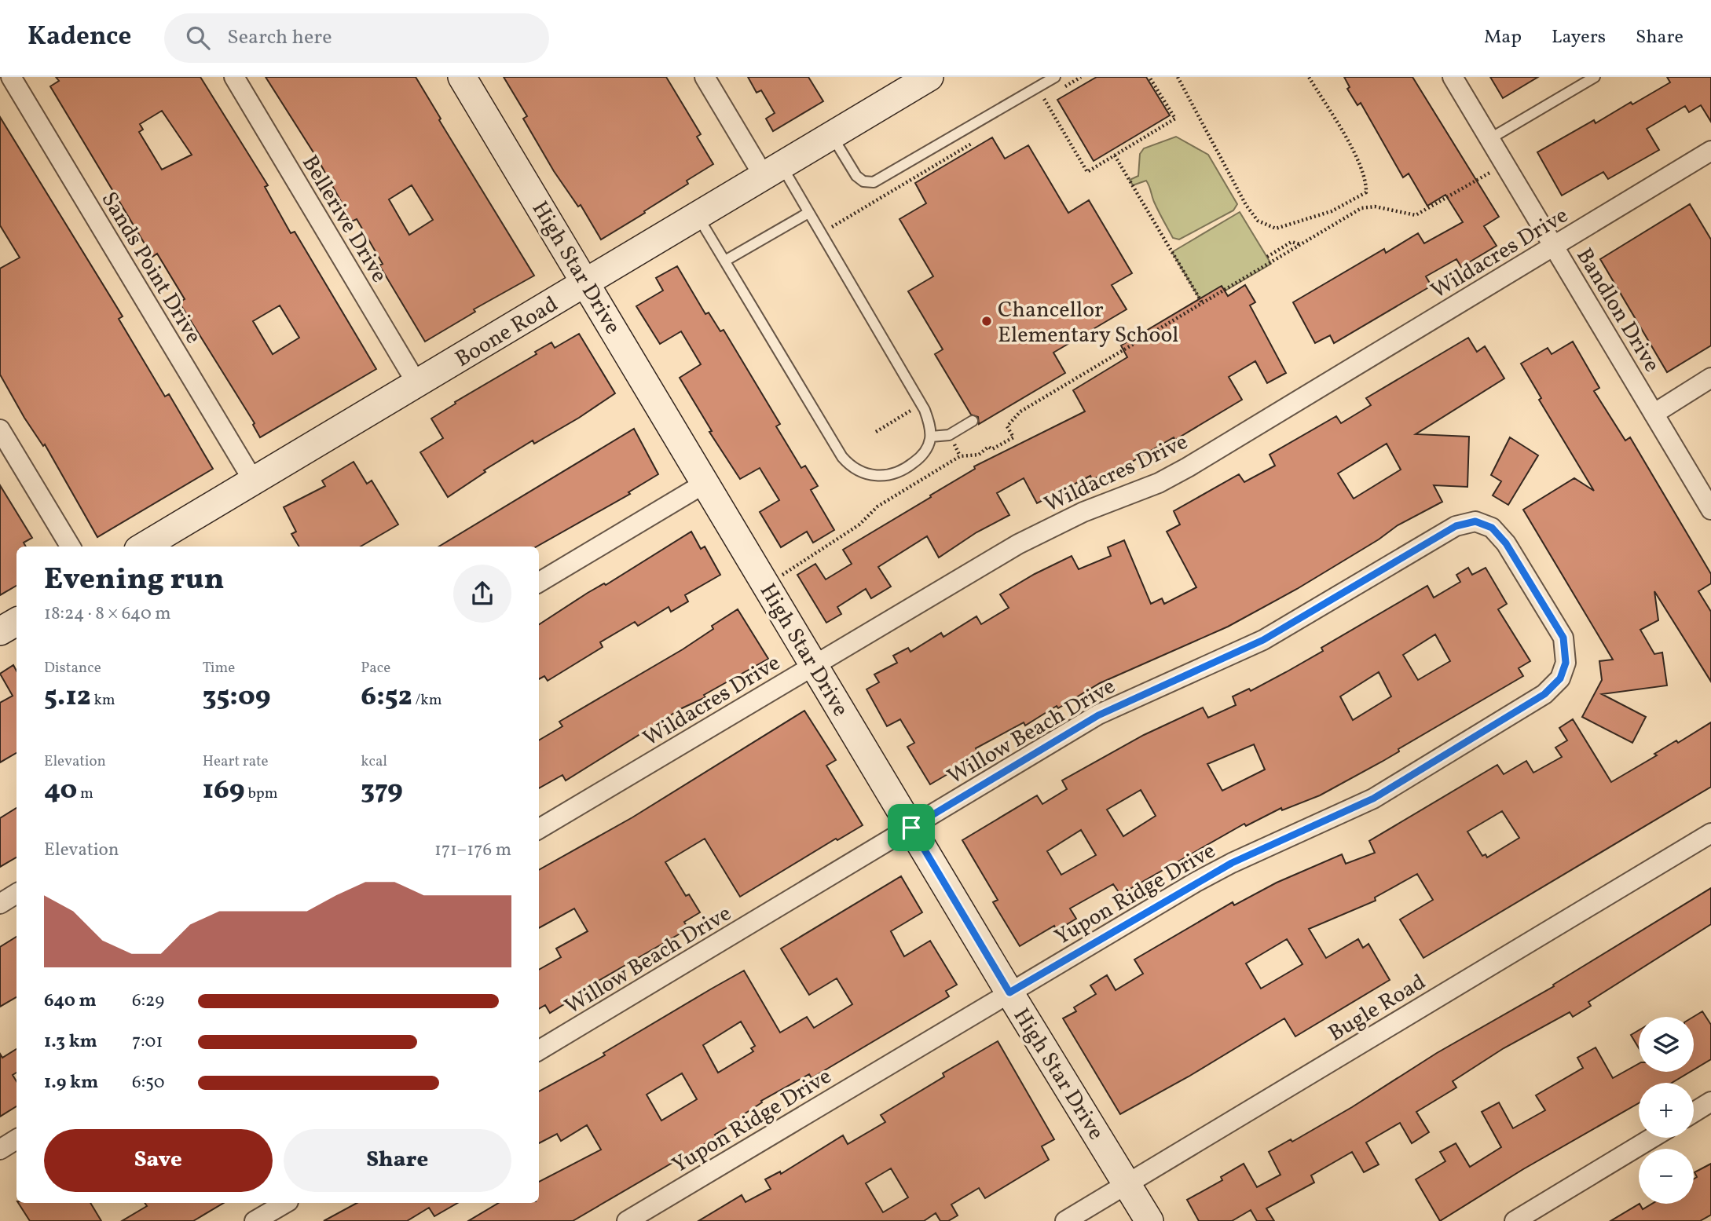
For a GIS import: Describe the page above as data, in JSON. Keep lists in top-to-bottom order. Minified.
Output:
{"streets":{"street":["Bellerive Drive","Wildacres Drive","Sands Point Drive","High Star Drive","Bandlon Drive","Boone Road","Willow Beach Drive","Yupon Ridge Drive","Bugle Road"]},"crossings":[["Bellerive Drive","Boone Road"],["Wildacres Drive","High Star Drive"],["Wildacres Drive","Bandlon Drive"],["Sands Point Drive","Boone Road"],["High Star Drive","Boone Road"],["High Star Drive","Willow Beach Drive"],["High Star Drive","Yupon Ridge Drive"],["High Star Drive","Bugle Road"],["Willow Beach Drive","Yupon Ridge Drive"]],"places":["Chancellor Elementary School"],"page":{"header":"Kadence","search":"Search here","nav":["Map","Layers","Share"],"heading":["Evening run","18:24 · 8 × 640 m"],"stats":[["Distance","5.12 km"],["Time","35:09"],["Pace","6:52 /km"],["Elevation","40 m"],["Heart rate","169 bpm"],["kcal","379"]],"chart":["Elevation","171–176 m"],"list":[{"name":"640 m","note":"6:29"},{"name":"1.3 km","note":"7:01"},{"name":"1.9 km","note":"6:50"}],"map_buttons":["+","−"],"buttons":["Save","Share"]}}
